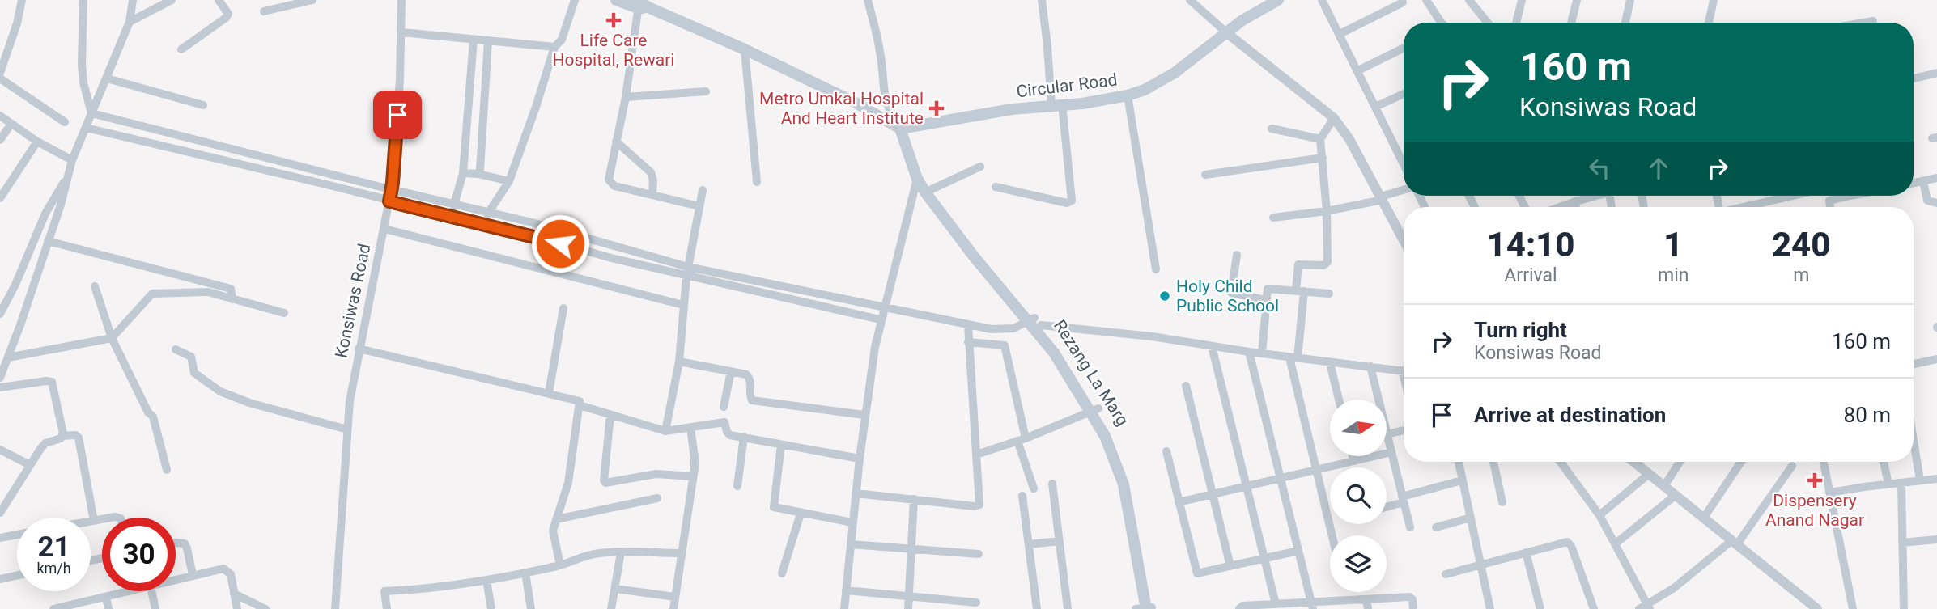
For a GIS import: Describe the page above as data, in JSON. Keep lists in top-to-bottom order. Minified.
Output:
{"streets":{"main road":["Circular Road","Rezang La Marg"],"street":["Konsiwas Road"]},"crossings":[["Circular Road","Rezang La Marg"]],"places":{"health":["Life Care Hospital, Rewari","Metro Umkal Hospital And Heart Institute","Dispensery Anand Nagar"],"other":["Holy Child Public School"]},"north":"right","page":{"turn":["160 m","Konsiwas Road"],"eta":["14:10","Arrival","1","min","240","m"],"list":[{"name":"Turn right","note":"Konsiwas Road","value":"160 m"},{"name":"Arrive at destination","value":"80 m"}],"speed":"21 km/h","limit":"30"}}
